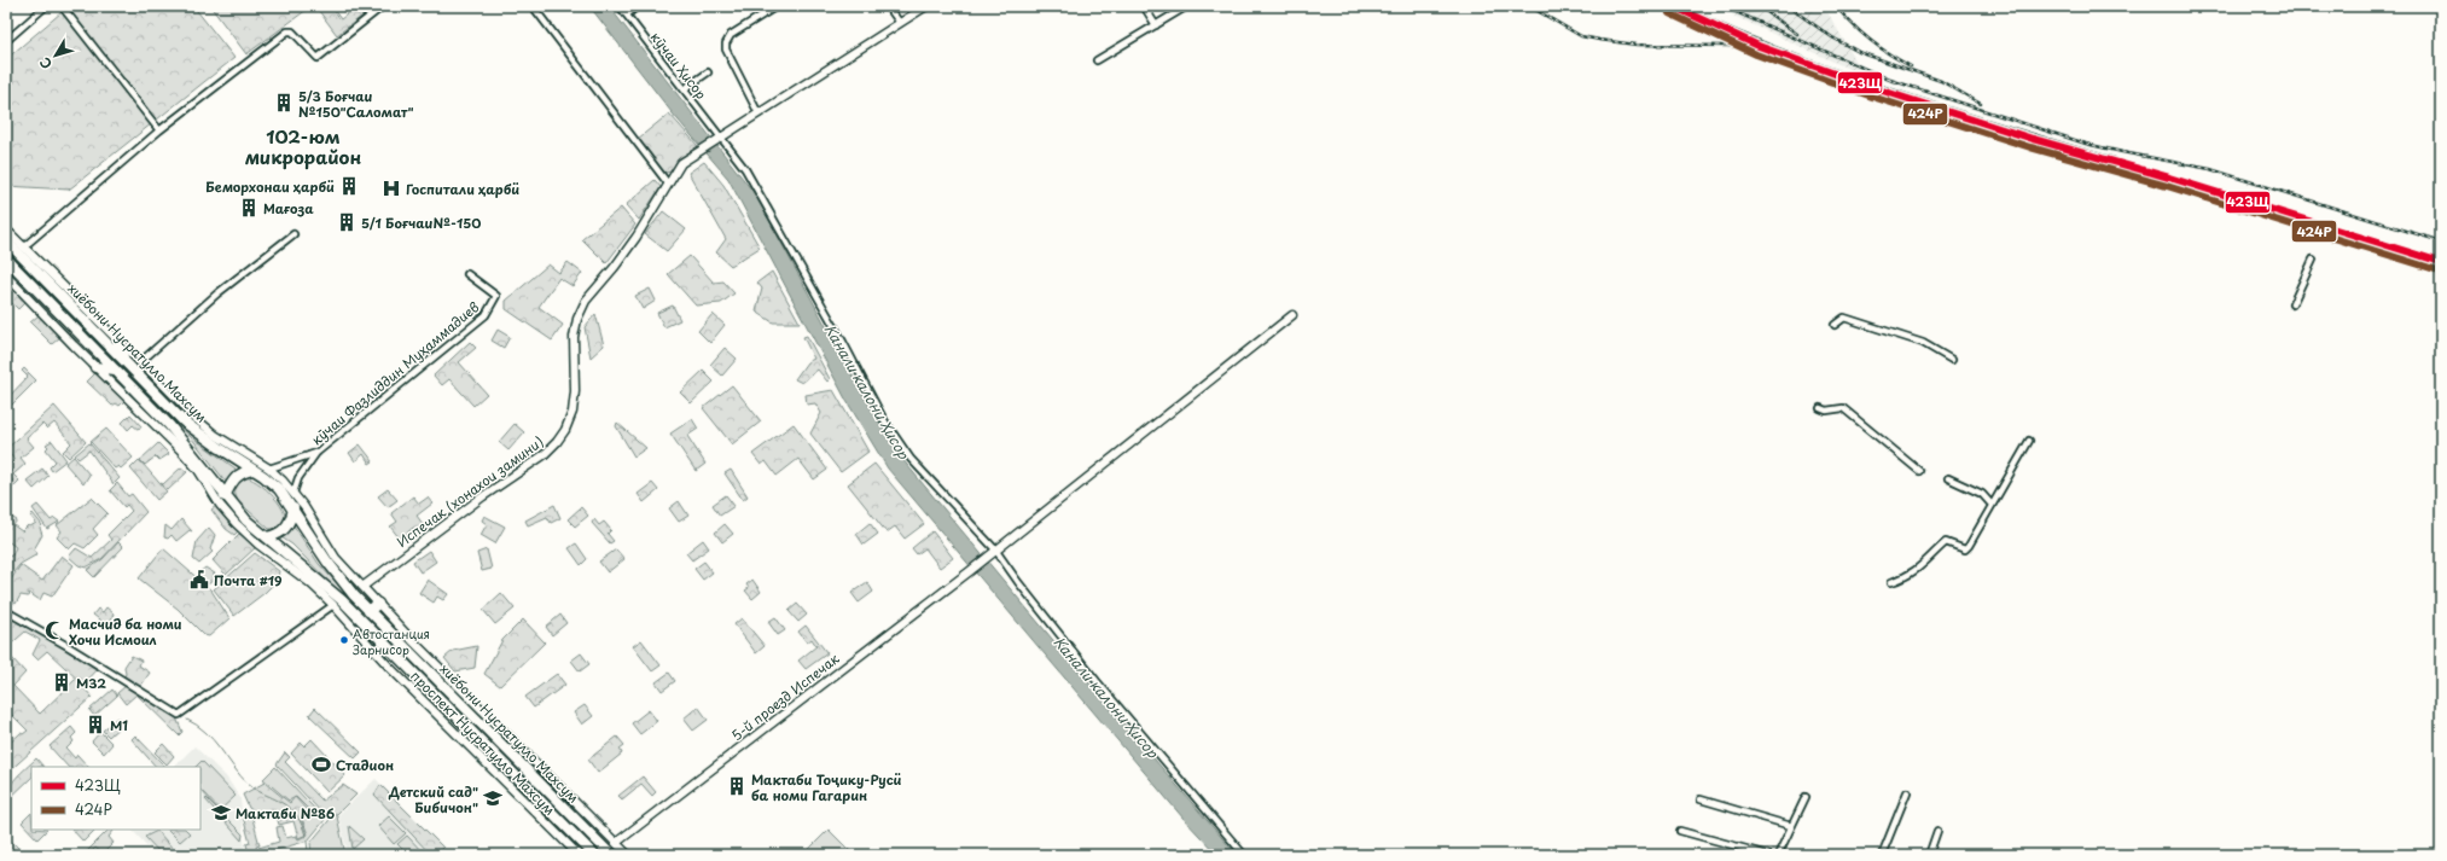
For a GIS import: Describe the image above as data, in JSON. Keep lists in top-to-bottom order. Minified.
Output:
{"streets":{"highway":["хиёбони Нусратулло Махсум"],"street":["кӯчаи Ҳисор","кӯчаи Фазлиддин Муҳаммадиев","Испечак (хонахои замини)","5-й проезд Испечак","проспект Нусратулло Махсум"]},"crossings":[["кӯчаи Ҳисор","Испечак (хонахои замини)"],["кӯчаи Ҳисор","5-й проезд Испечак"],["кӯчаи Фазлиддин Муҳаммадиев","проспект Нусратулло Махсум"],["Испечак (хонахои замини)","проспект Нусратулло Махсум"],["5-й проезд Испечак","проспект Нусратулло Махсум"]],"districts":["102-юм микрорайон"],"water":["Канали калони Ҳисор"],"places":{"building":["5/3 Боғчаи №150\"Саломат\"","Беморхонаи ҳарбӣ","Мағоза","5/1 Боғчаи№-150","М32","M1","Мактаби Тоҷику-Русӣ ба номи Гагарин"],"hospital":["Госпитали ҳарбӣ"],"public building":["Почта #19"],"mosque":["Масчид ба номи Хочи Исмоил"],"other":["Автостанция Зарнисор"],"sports":["Стадион"],"school or university":["Детский сад\" Бибичон\"","Мактаби №86"]},"lines":["transit line 423Щ","transit line 424Р"],"legend":["423Щ","424Р"],"north":"bottom left"}
